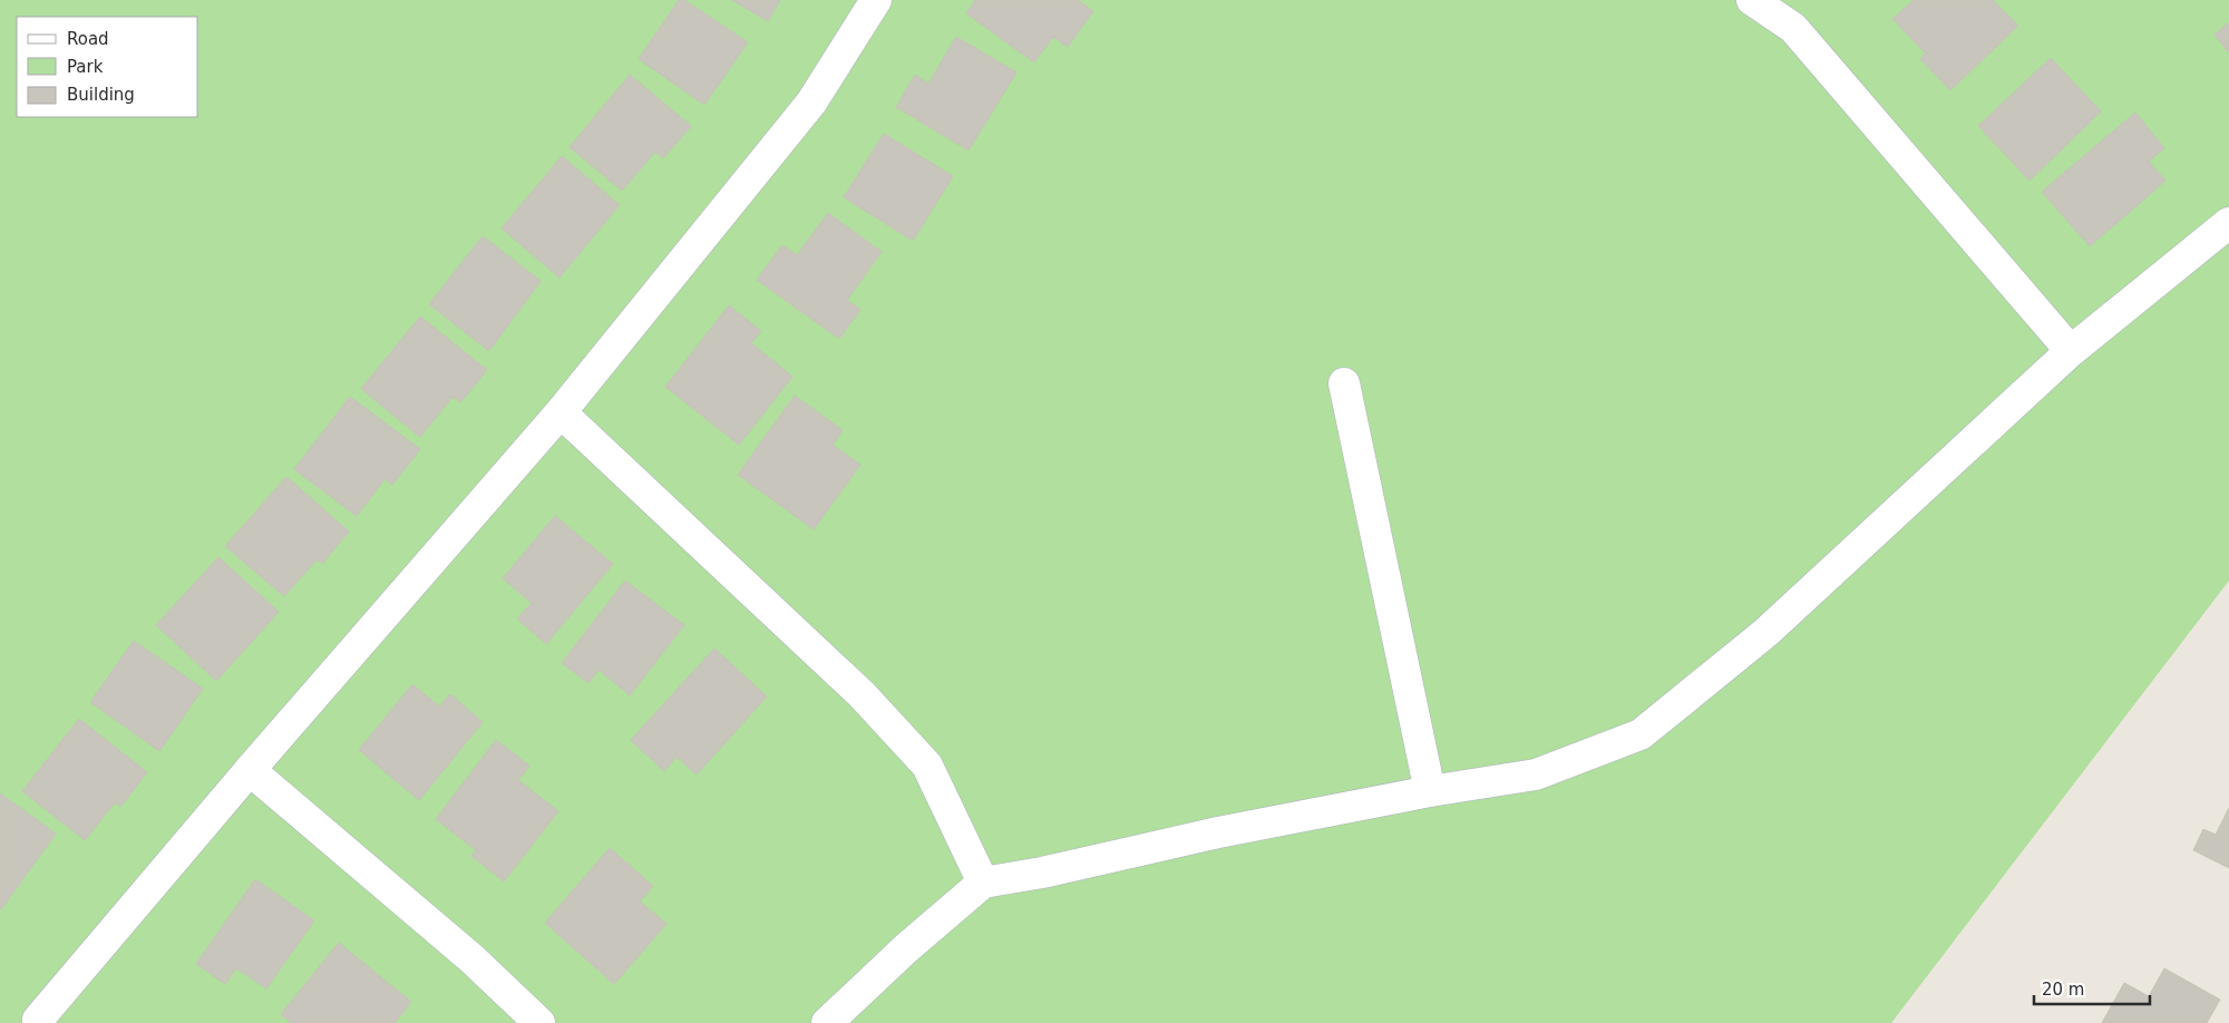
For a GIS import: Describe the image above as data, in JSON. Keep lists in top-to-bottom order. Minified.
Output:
{"legend":["Road","Park","Building"],"scale_bar":"20 m"}
